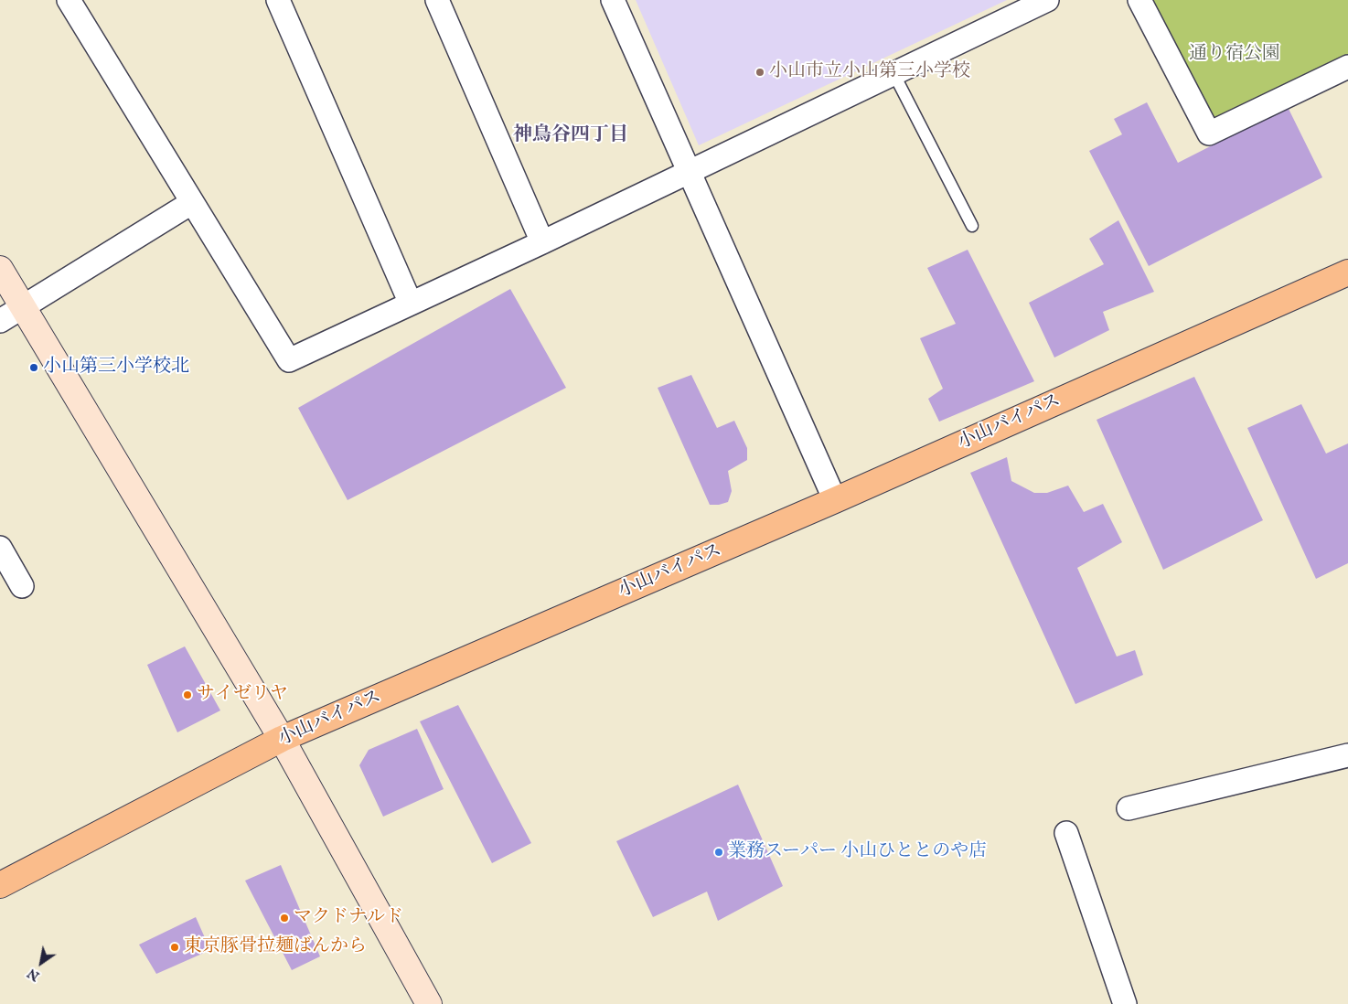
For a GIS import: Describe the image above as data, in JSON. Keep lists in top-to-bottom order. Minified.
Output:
{"streets":{"highway":["小山バイパス"]},"districts":["神鳥谷四丁目"],"parks":["通り宿公園"],"places":["小山市立小山第三小学校","小山第三小学校北","サイゼリヤ","業務スーパー 小山ひととのや店","マクドナルド","東京豚骨拉麺ばんから"],"north":"bottom left"}
